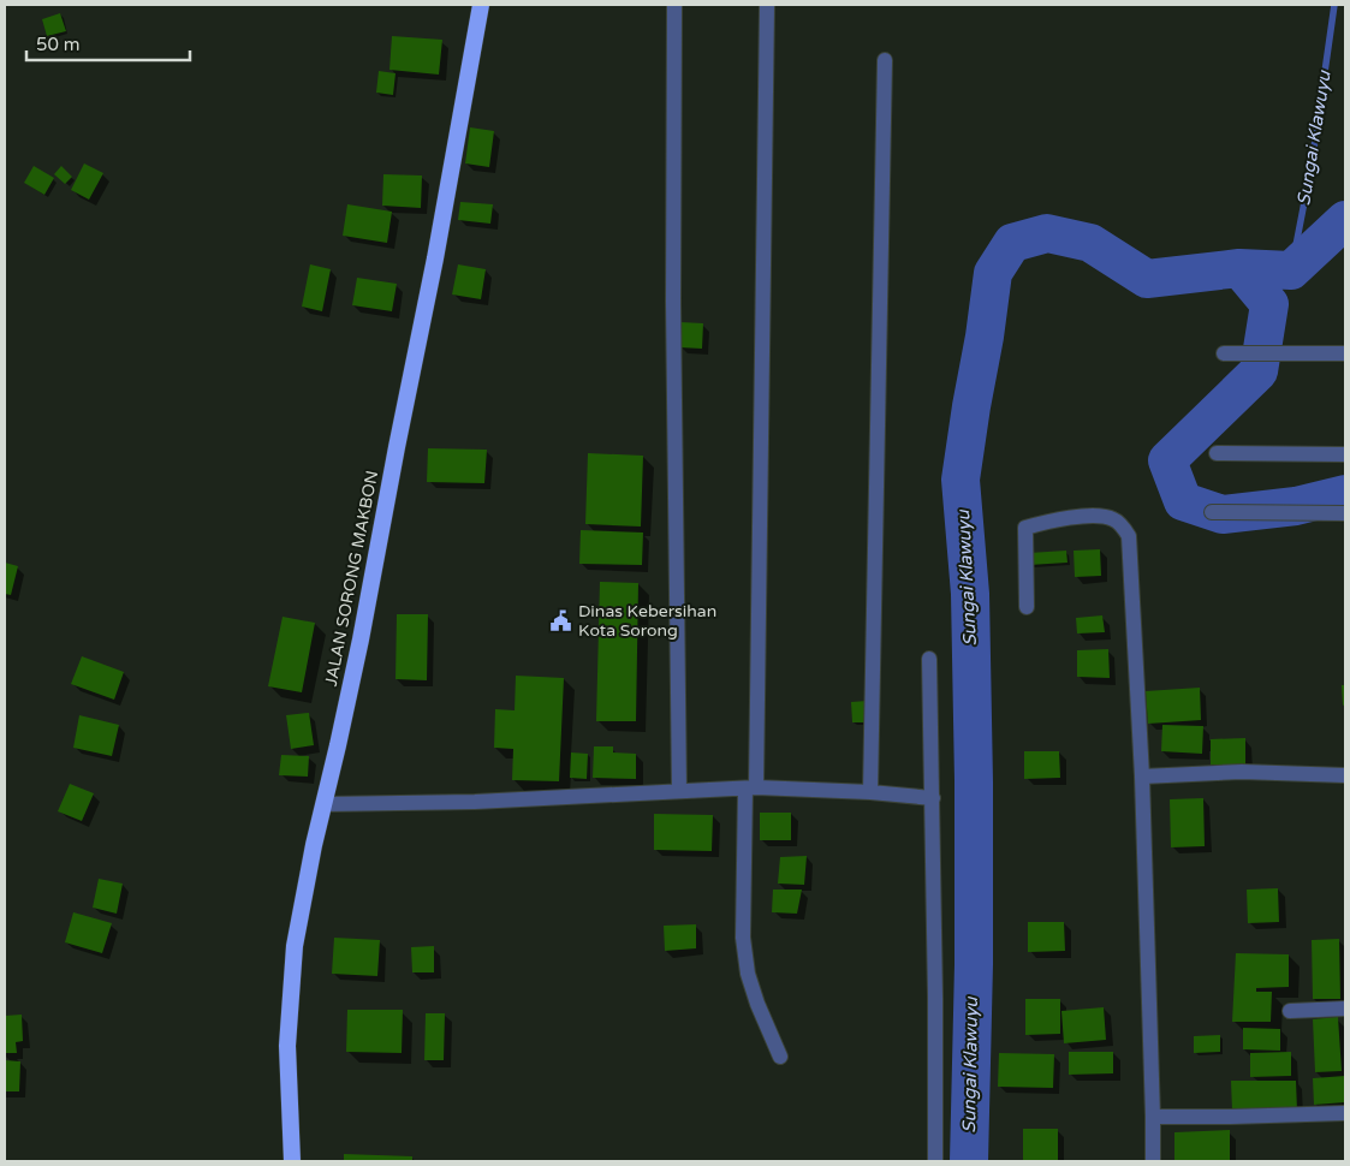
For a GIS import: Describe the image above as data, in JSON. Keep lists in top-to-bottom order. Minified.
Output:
{"streets":{"highway":["JALAN SORONG MAKBON"]},"water":["Sungai Klawuyu"],"places":{"public building":["Dinas Kebersihan Kota Sorong"]},"scale_bar":"50 m"}
